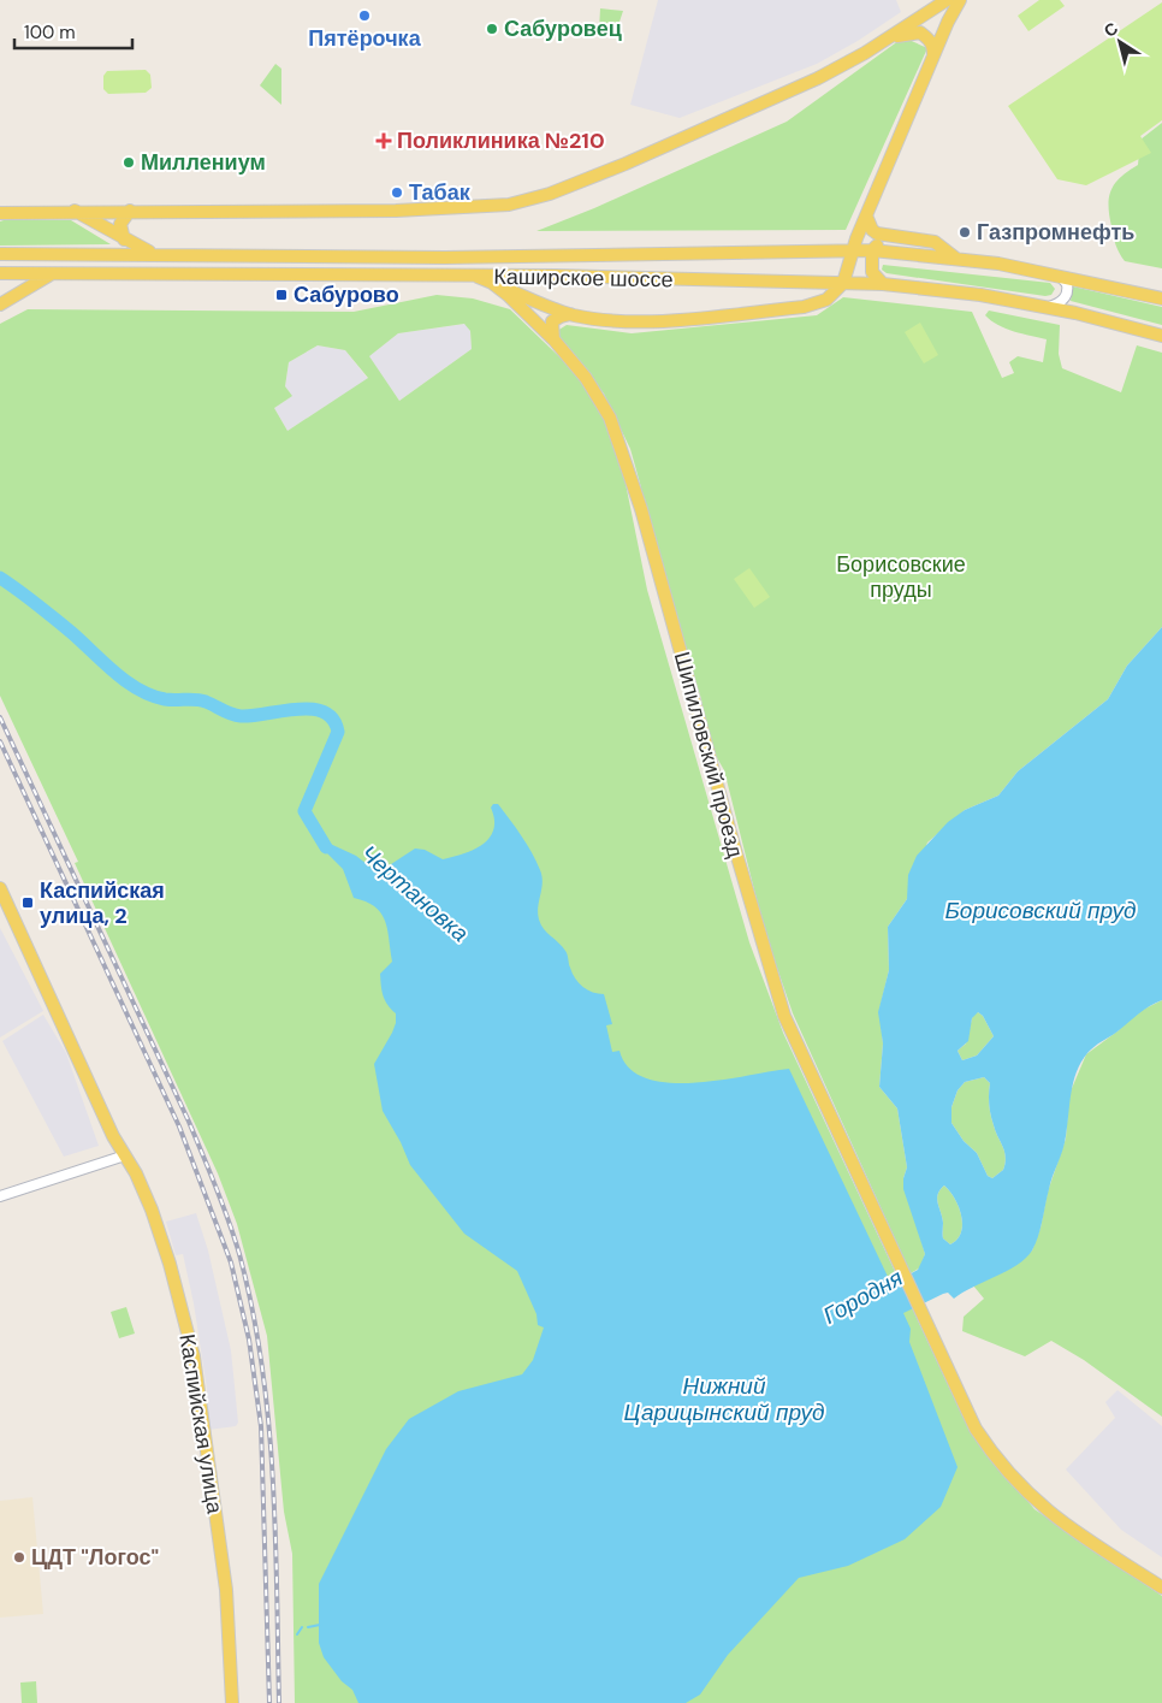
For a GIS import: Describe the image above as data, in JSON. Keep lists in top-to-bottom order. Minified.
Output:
{"streets":{"main road":["Каширское шоссе","Шипиловский проезд","Каспийская улица"]},"crossings":[["Каширское шоссе","Шипиловский проезд"]],"water":["Чертановка","Борисовский пруд","Городня","Нижний Царицынский пруд"],"parks":["Борисовские пруды"],"places":{"other":["Пятёрочка","Сабуровец","Миллениум","Табак","Газпромнефть","ЦДТ \"Логос\""],"health":["Поликлиника №210"],"transit":["Сабурово","Каспийская улица, 2"]},"scale_bar":"100 m","north":"top left"}
